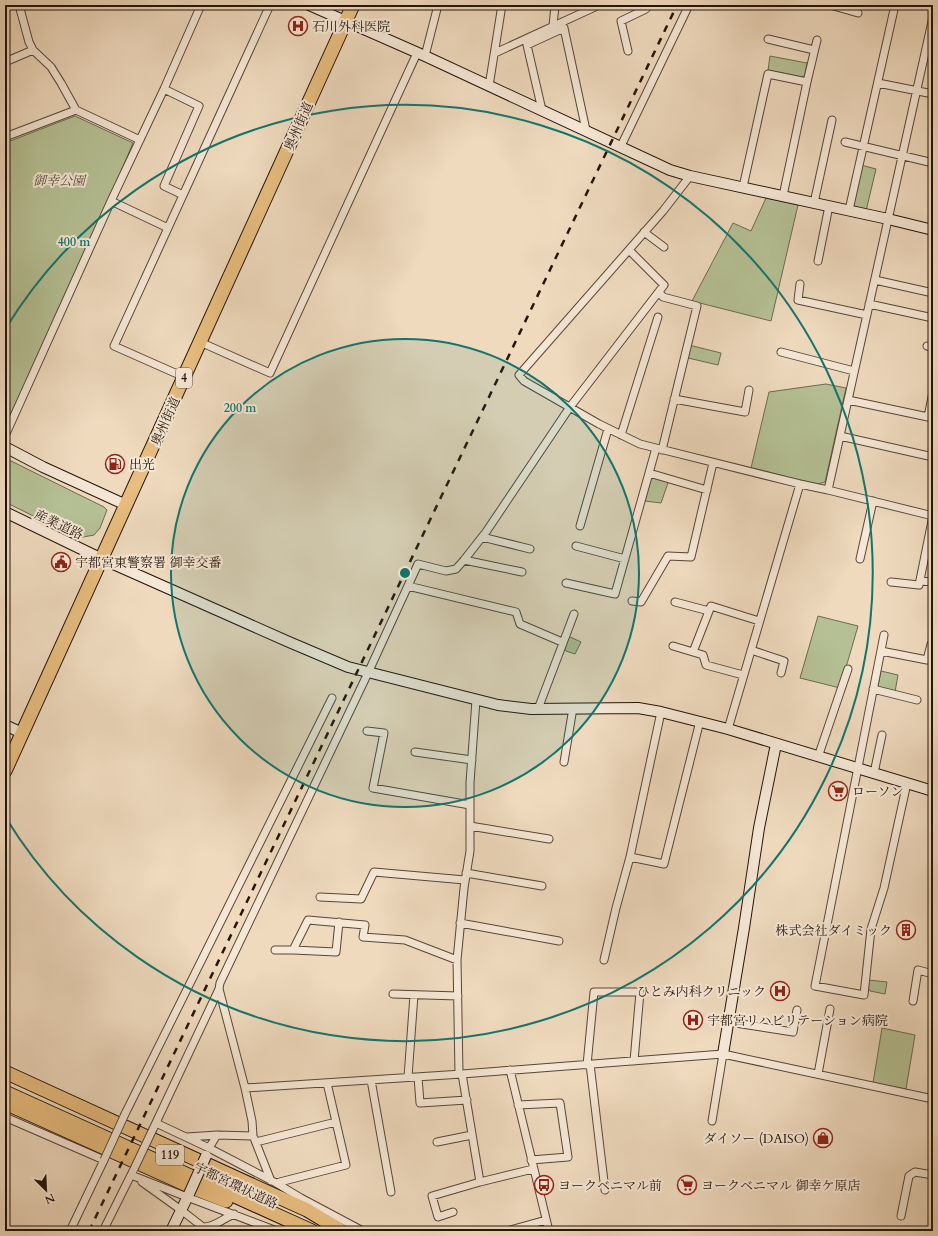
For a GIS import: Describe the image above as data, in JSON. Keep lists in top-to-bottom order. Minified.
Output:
{"streets":{"highway":["奥州街道","4","119","宇都宮環状道路"],"street":["産業道路"]},"crossings":[["奥州街道","産業道路"]],"parks":["御幸公園"],"places":{"hospital":["石川外科医院","ひとみ内科クリニック","宇都宮リハビリテーション病院"],"fuel station":["出光"],"public building":["宇都宮東警察署 御幸交番"],"supermarket":["ローソン","ヨークベニマル 御幸ケ原店"],"building":["株式会社ダイミック"],"shop":["ダイソー (DAISO)"],"bus stop":["ヨークベニマル前"]},"north":"bottom right","rings":["400 m","200 m"]}
